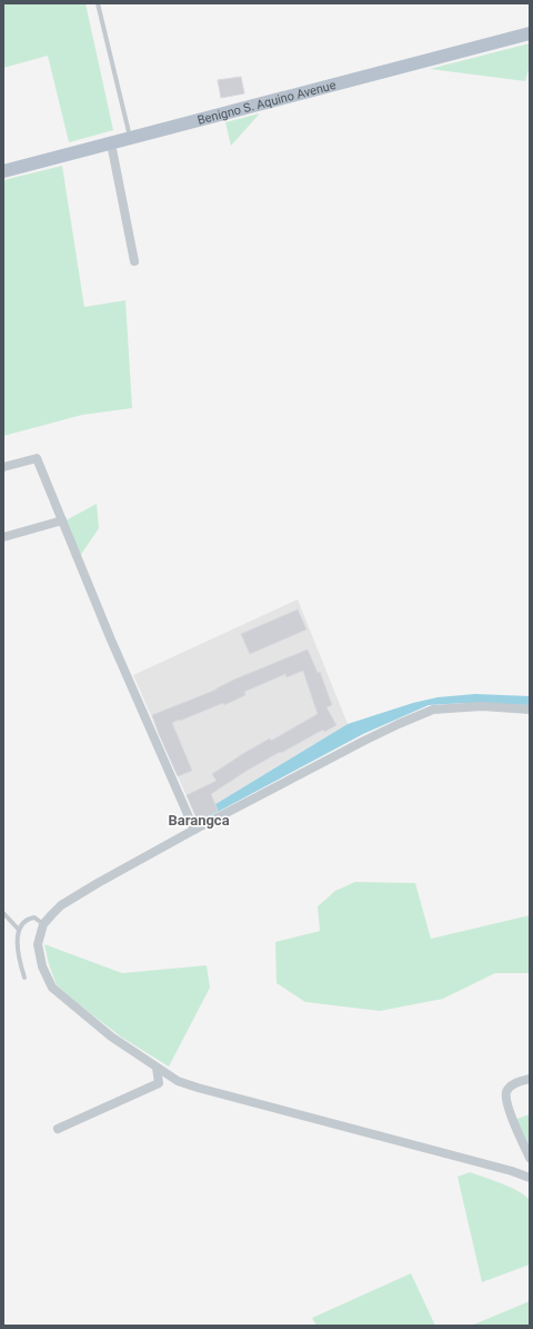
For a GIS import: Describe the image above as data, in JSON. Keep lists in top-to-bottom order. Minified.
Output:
{"streets":{"main road":["Benigno S. Aquino Avenue"]},"districts":["Barangca"]}
